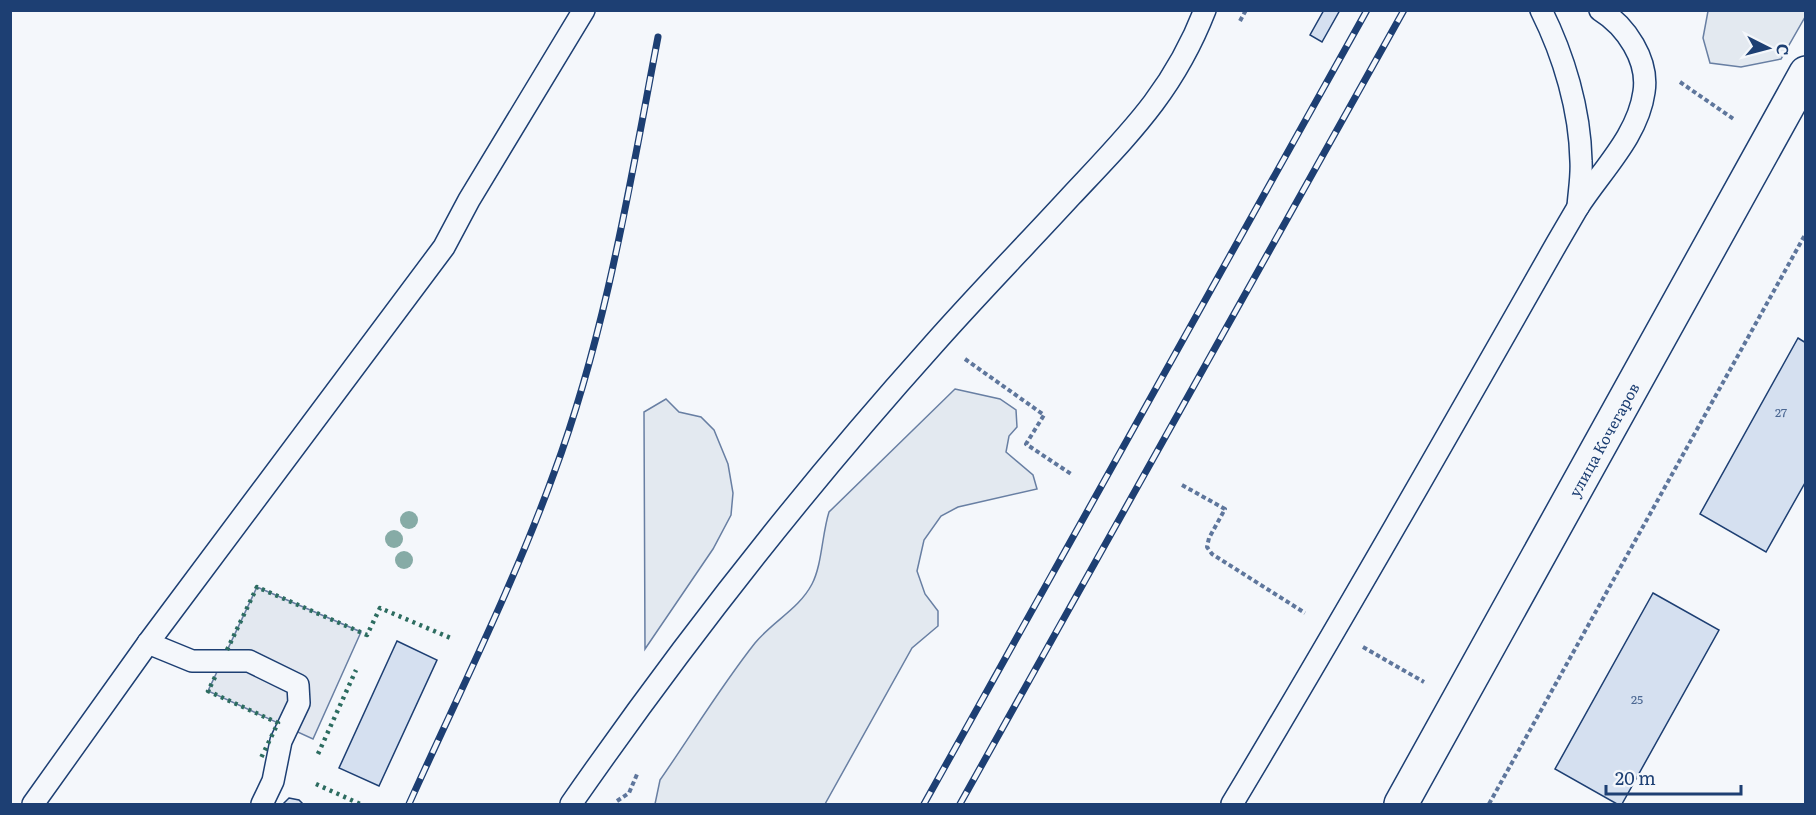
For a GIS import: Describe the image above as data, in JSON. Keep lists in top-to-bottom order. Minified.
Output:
{"streets":{"street":["улица Кочегаров"]},"house_numbers":["27","25"],"scale_bar":"20 m","north":"right"}
